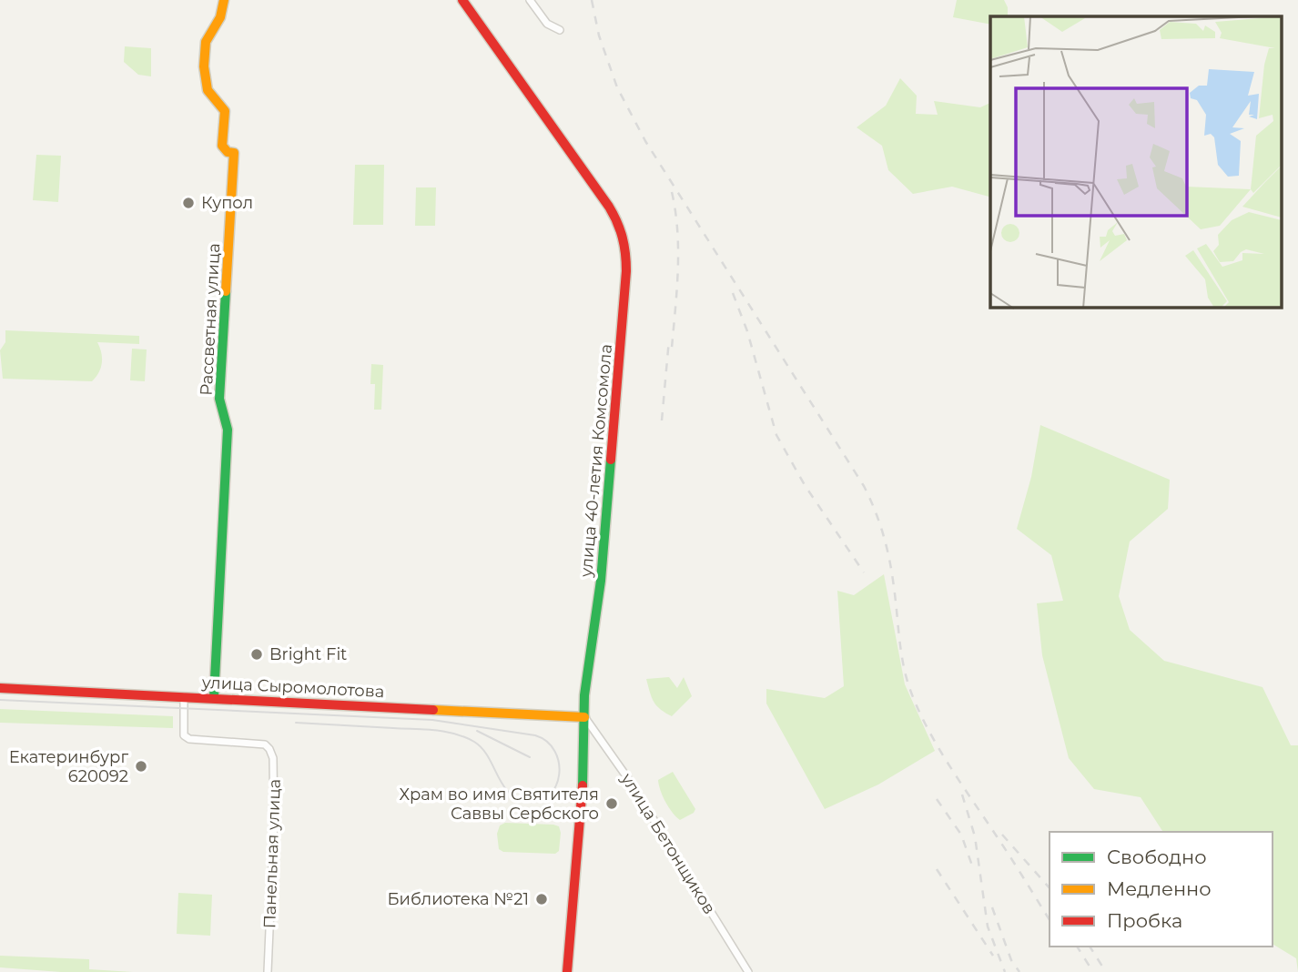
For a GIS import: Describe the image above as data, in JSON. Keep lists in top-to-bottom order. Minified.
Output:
{"streets":{"street":["Рассветная улица","улица 40-летия Комсомола","улица Сыромолотова","улица Бетонщиков","Панельная улица"]},"crossings":[["Рассветная улица","улица Сыромолотова"],["улица 40-летия Комсомола","улица Сыромолотова"],["улица 40-летия Комсомола","улица Бетонщиков"],["улица Сыромолотова","улица Бетонщиков"],["улица Сыромолотова","Панельная улица"]],"places":["Купол","Bright Fit","Екатеринбург 620092","Храм во имя Святителя Саввы Сербского","Библиотека №21"],"legend":["Свободно","Медленно","Пробка"]}
